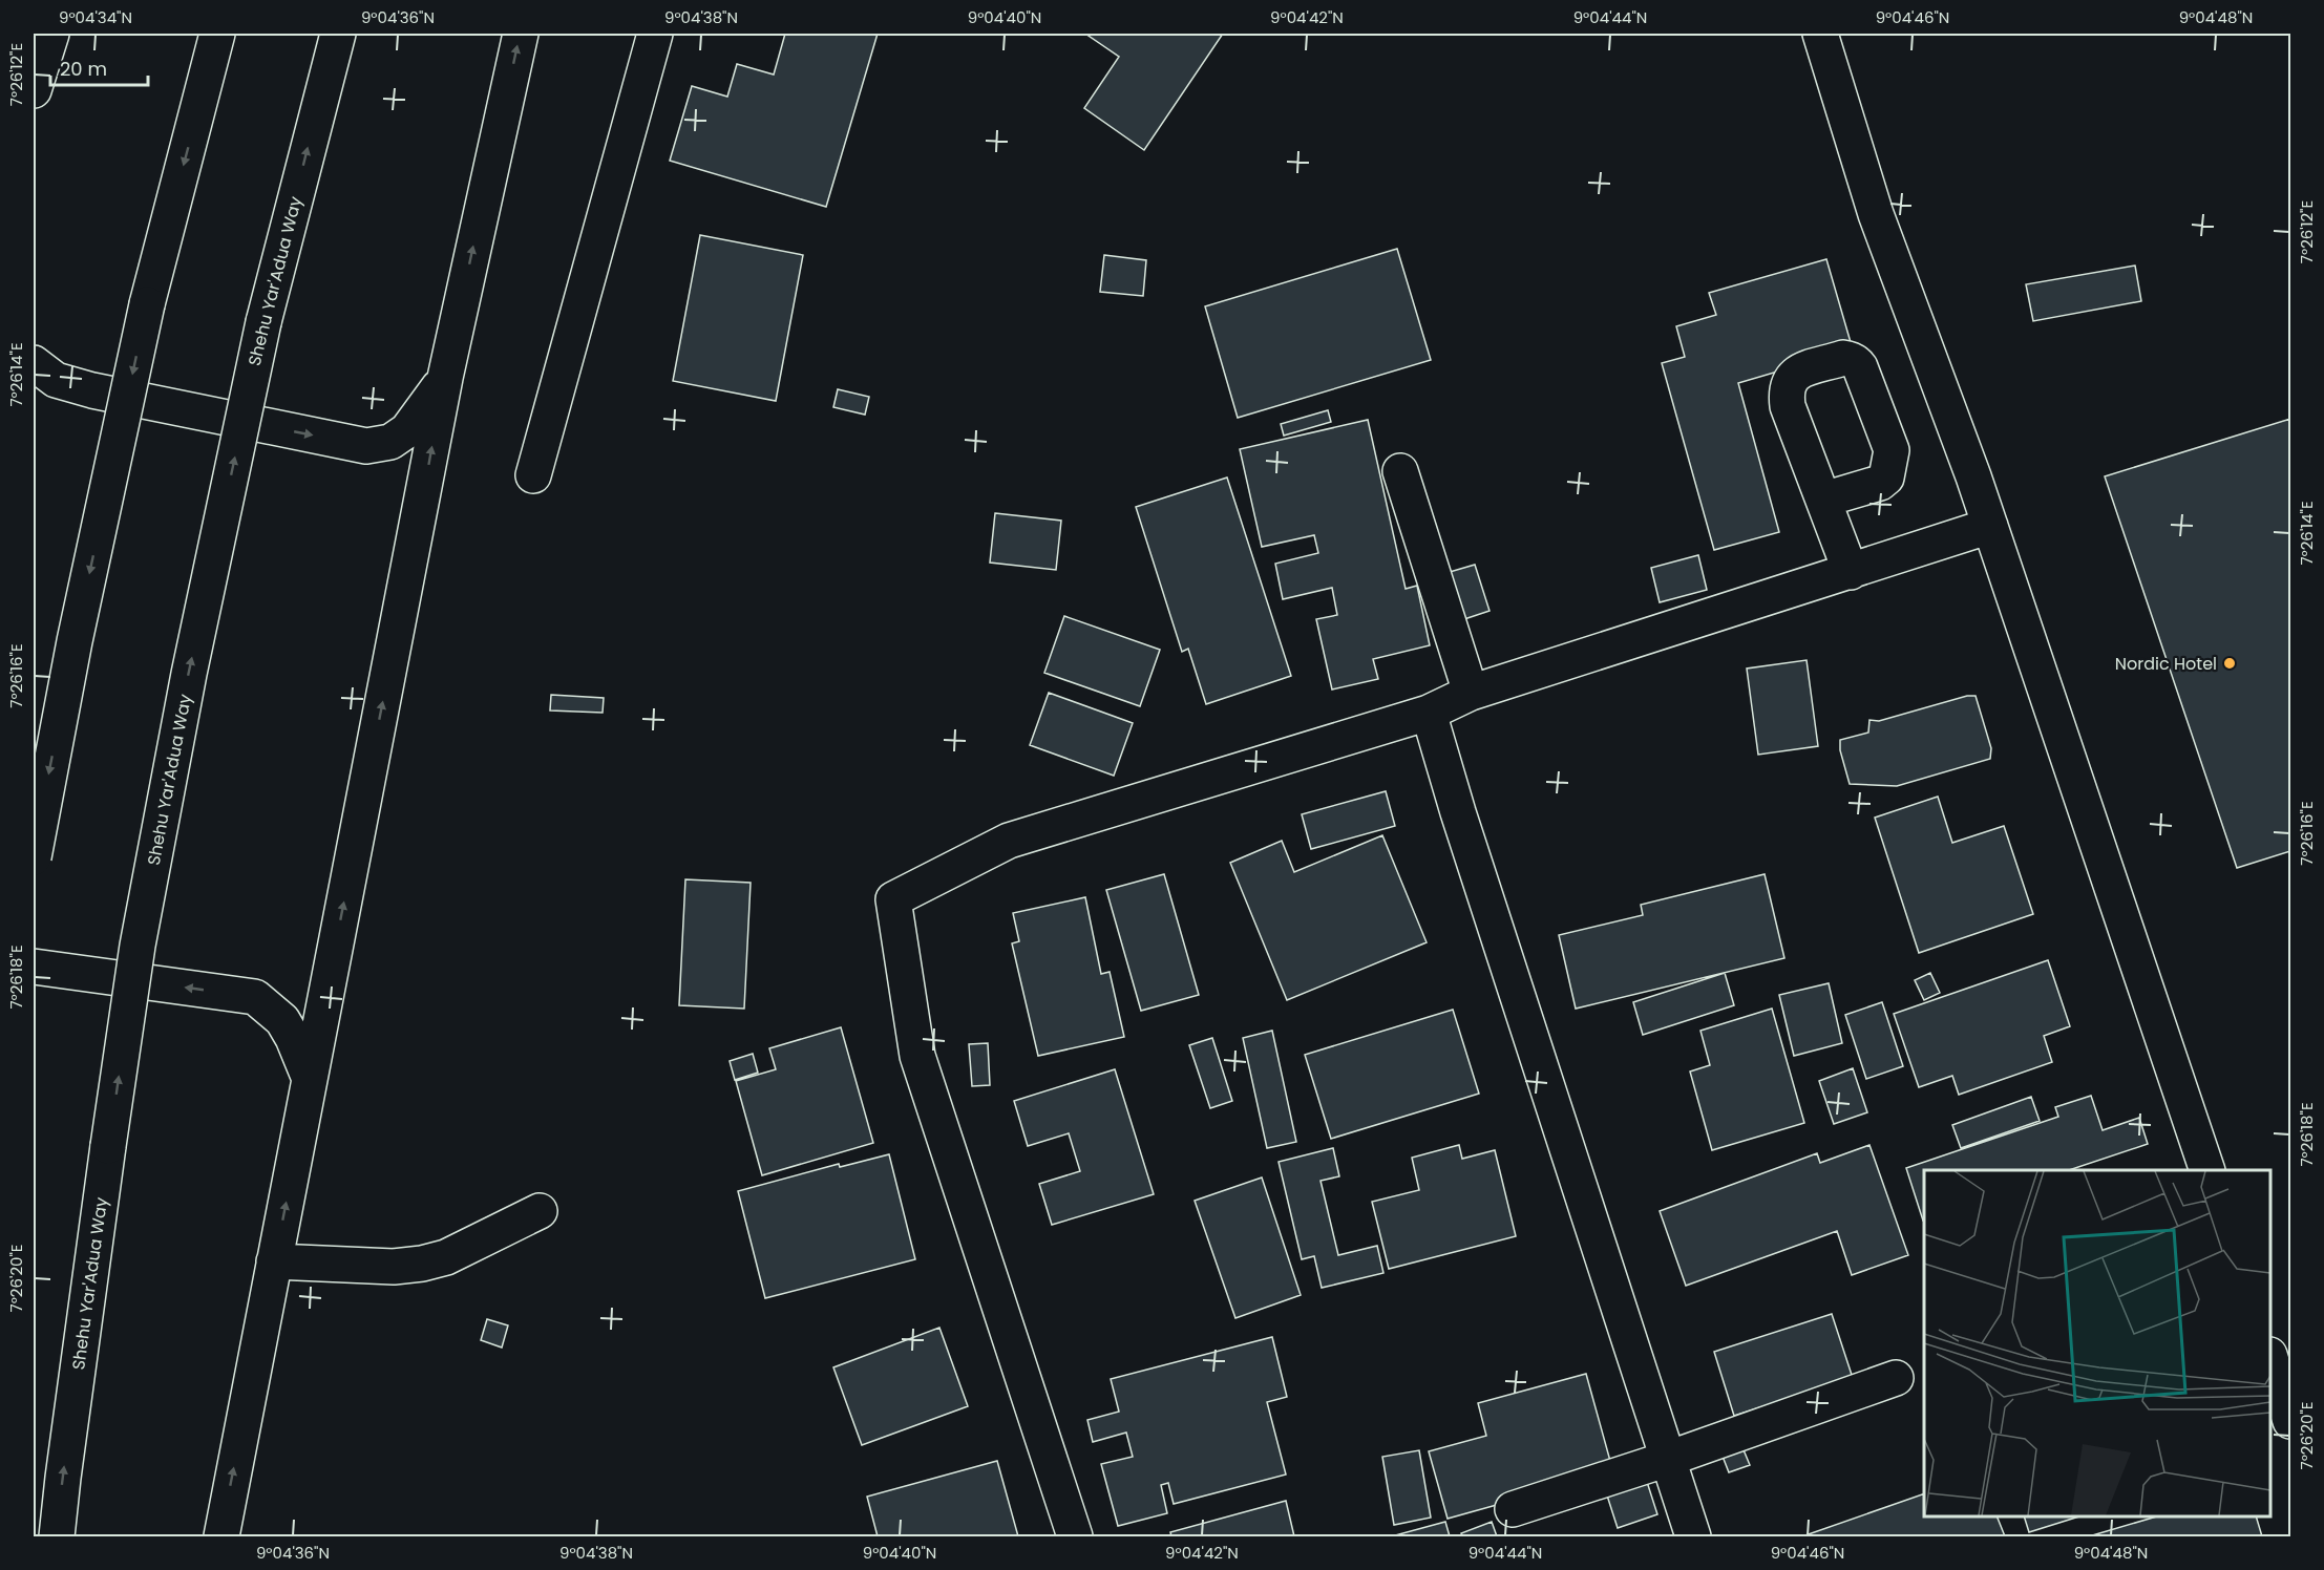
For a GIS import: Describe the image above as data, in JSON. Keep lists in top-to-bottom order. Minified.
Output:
{"streets":{"main road":["Shehu Yar'Adua Way"]},"places":["Nordic Hotel"],"scale_bar":"20 m","coordinates":["9°04'34\"N","9°04'36\"N","9°04'38\"N","9°04'40\"N","9°04'42\"N","9°04'44\"N","9°04'46\"N","9°04'48\"N","7°26'12\"E","7°26'14\"E","7°26'16\"E","7°26'18\"E","7°26'20\"E"]}
